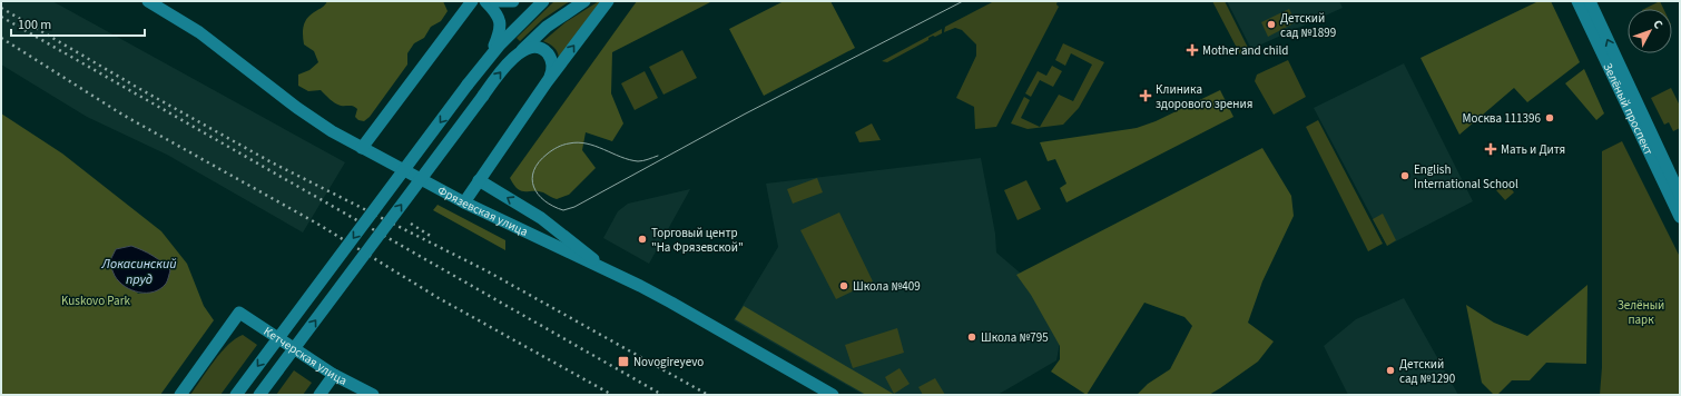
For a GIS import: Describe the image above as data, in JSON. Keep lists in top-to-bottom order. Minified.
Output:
{"streets":{"main road":["Зелёный проспект","Фрязевская улица","Кетчерская улица"]},"water":["Локасинский пруд"],"parks":["Kuskovo Park","Зелёный парк"],"places":{"other":["Детский сад №1899","Москва 111396","English International School","Торговый центр \"На Фрязевской\"","Школа №409","Школа №795","Детский сад №1290"],"health":["Mother and child","Клиника здорового зрения","Мать и Дитя"],"transit":["Novogireyevo"]},"scale_bar":"100 m","north":"top right"}
